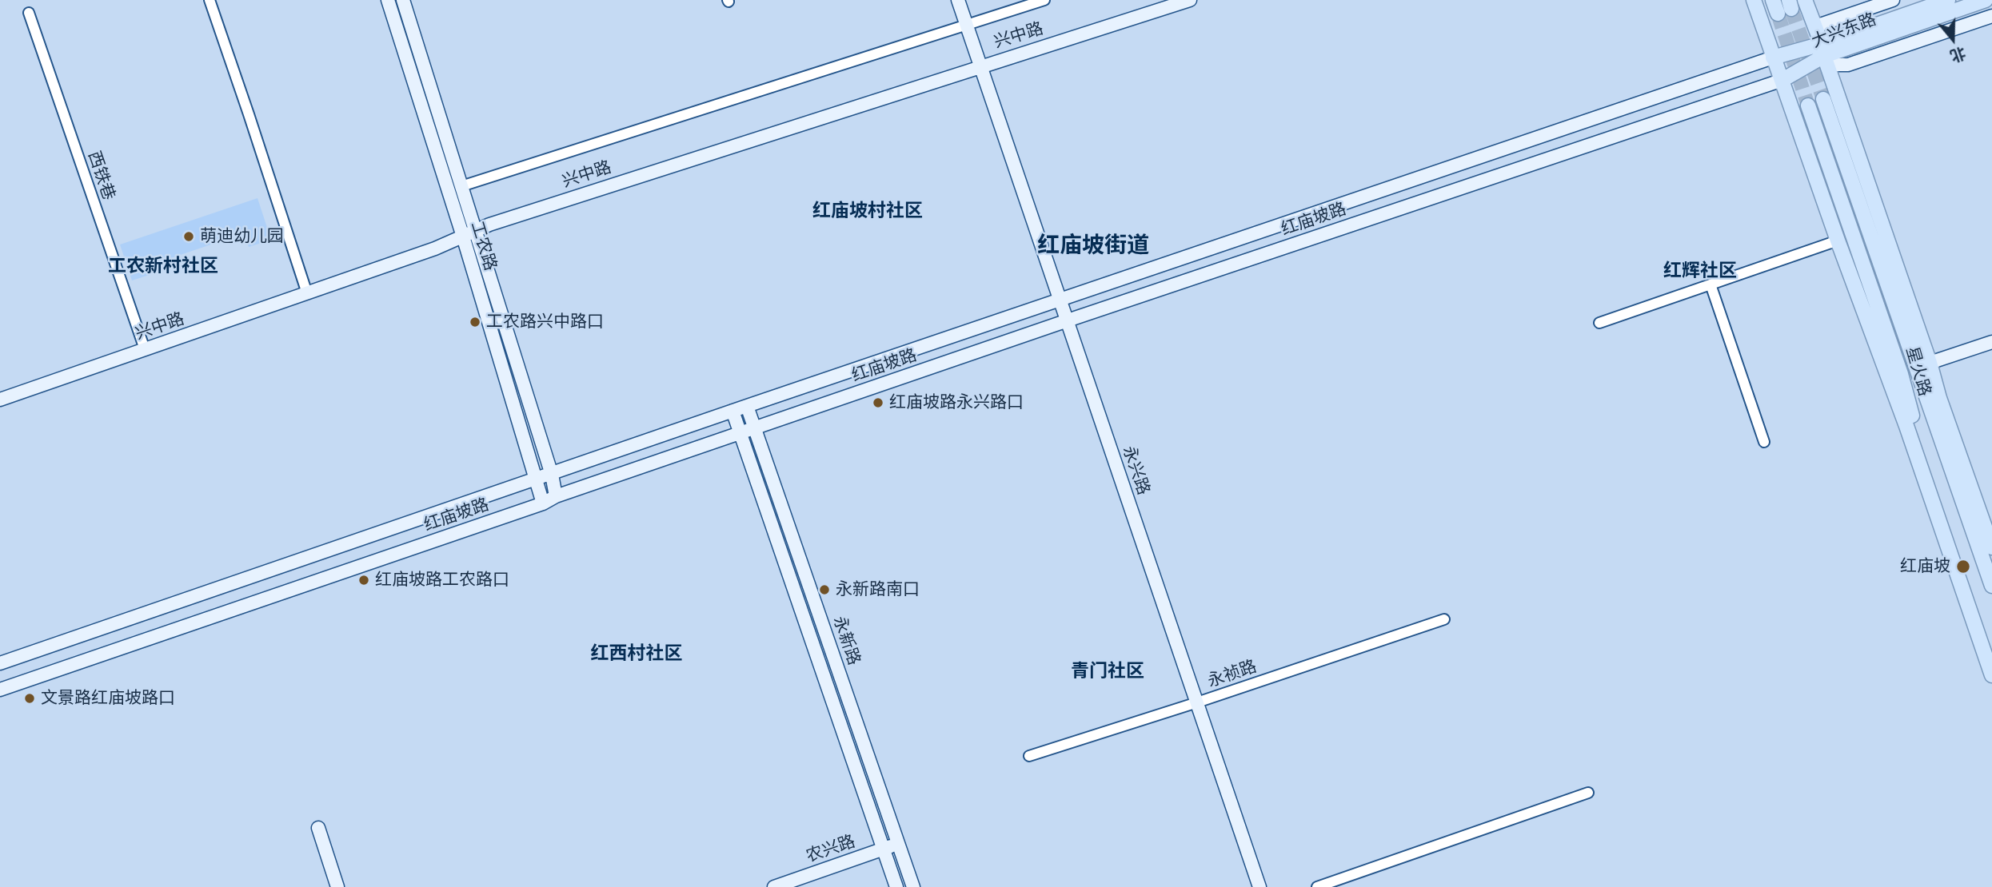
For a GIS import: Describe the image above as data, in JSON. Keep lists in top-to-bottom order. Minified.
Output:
{"streets":{"main road":["大兴东路","兴中路","红庙坡路","工农路","星火路","永兴路","永新路","农兴路"],"street":["西铁巷","永祯路"]},"crossings":[["大兴东路","红庙坡路"],["兴中路","西铁巷"],["兴中路","工农路"],["兴中路","永兴路"],["红庙坡路","工农路"],["红庙坡路","永兴路"],["红庙坡路","永新路"],["永兴路","永祯路"],["永新路","农兴路"]],"districts":["红庙坡村社区","红庙坡街道","工农新村社区","红辉社区","红西村社区","青门社区"],"places":["萌迪幼儿园","工农路兴中路口","红庙坡路永兴路口","红庙坡","红庙坡路工农路口","永新路南口","文景路红庙坡路口"],"north":"bottom"}
